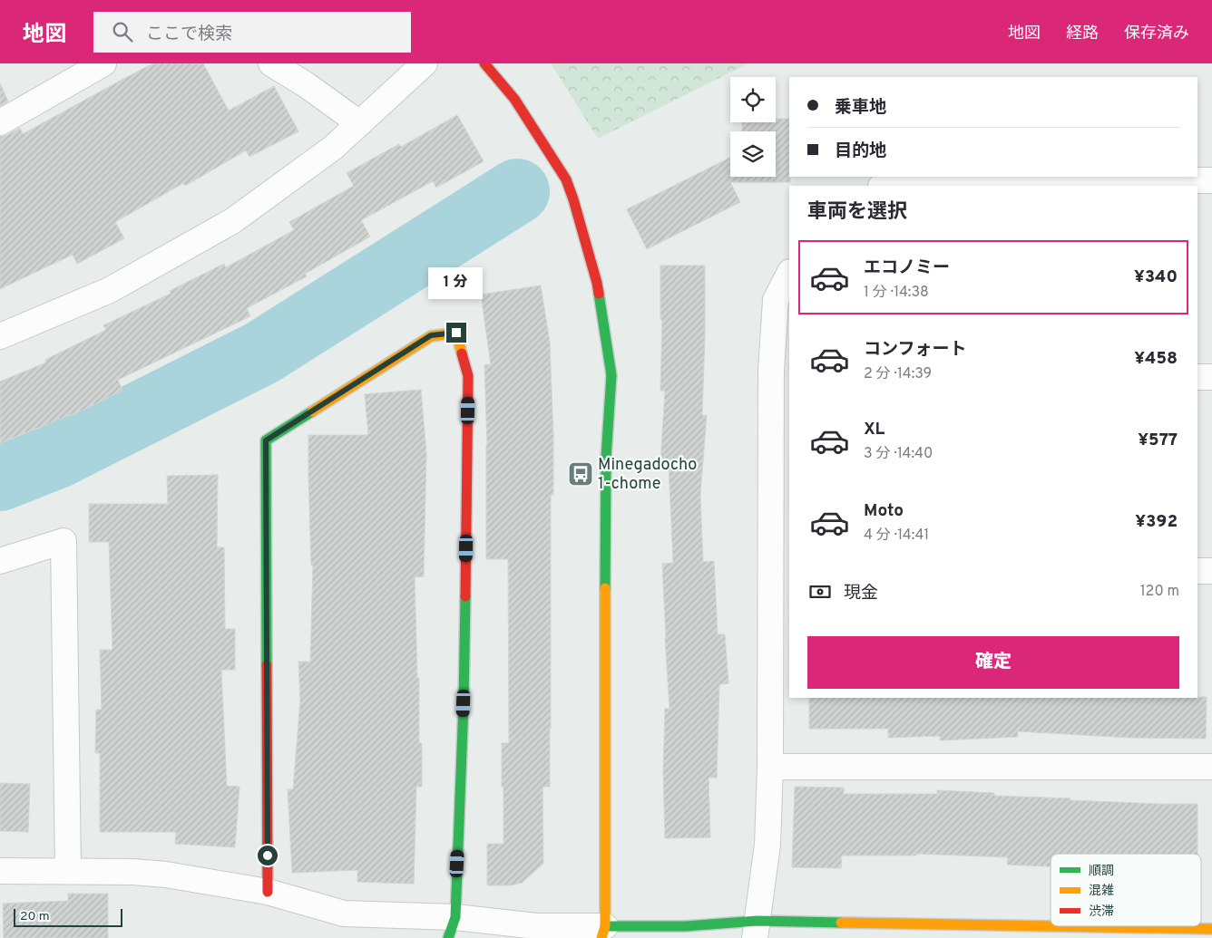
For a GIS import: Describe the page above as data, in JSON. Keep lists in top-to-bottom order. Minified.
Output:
{"places":{"bus stop":["Minegadocho 1-chome"]},"legend":["順調","混雑","渋滞"],"scale_bar":"20 m","page":{"header":"地図","search":"ここで検索","nav":["地図","経路","保存済み"],"banner":["乗車地","目的地"],"heading":"車両を選択","list":[{"name":"エコノミー","note":"1 分 · 14:38","value":"¥340"},{"name":"コンフォート","note":"2 分 · 14:39","value":"¥458"},{"name":"XL","note":"3 分 · 14:40","value":"¥577"},{"name":"Moto","note":"4 分 · 14:41","value":"¥392"}],"bubble":"1 分","pay":["現金","120 m"],"buttons":"確定","scale":"20 m"}}
